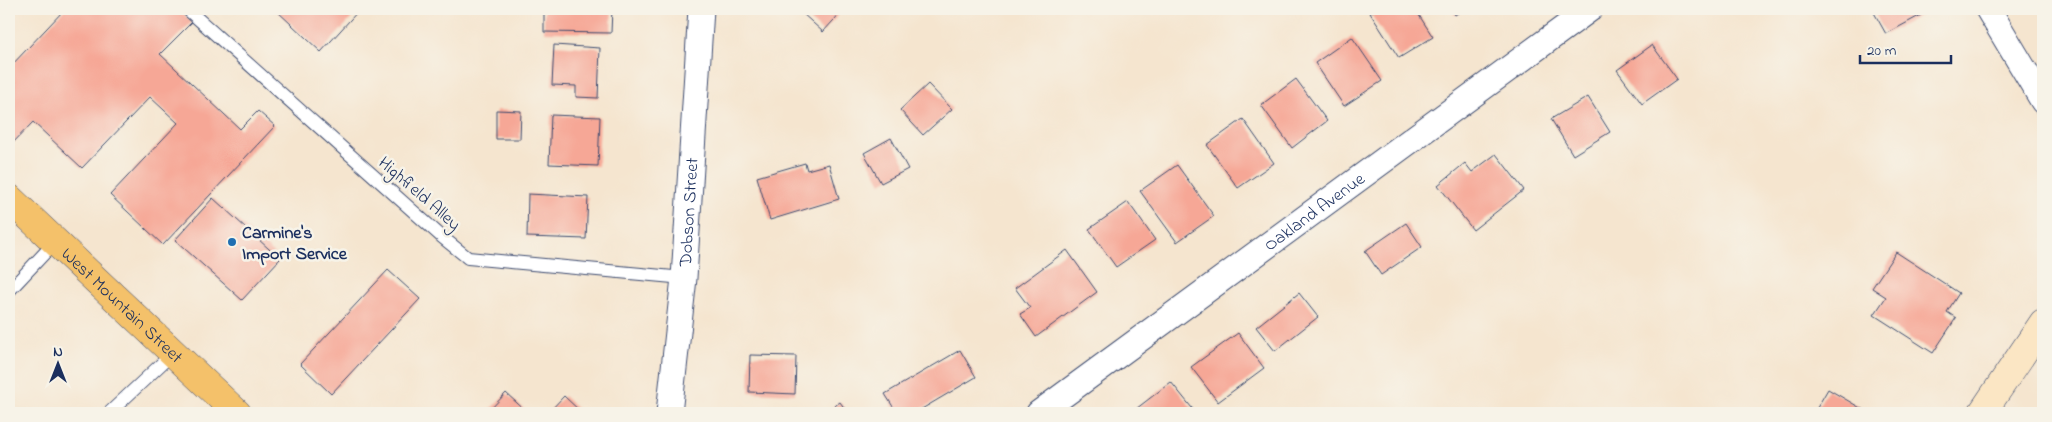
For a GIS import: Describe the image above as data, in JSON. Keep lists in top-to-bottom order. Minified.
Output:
{"streets":{"main road":["West Mountain Street"],"street":["Dobson Street","Oakland Avenue"],"lane":["Highfield Alley"]},"crossings":[["Highfield Alley","Dobson Street"]],"places":["Carmine's Import Service"],"scale_bar":"20 m","north":"top"}
